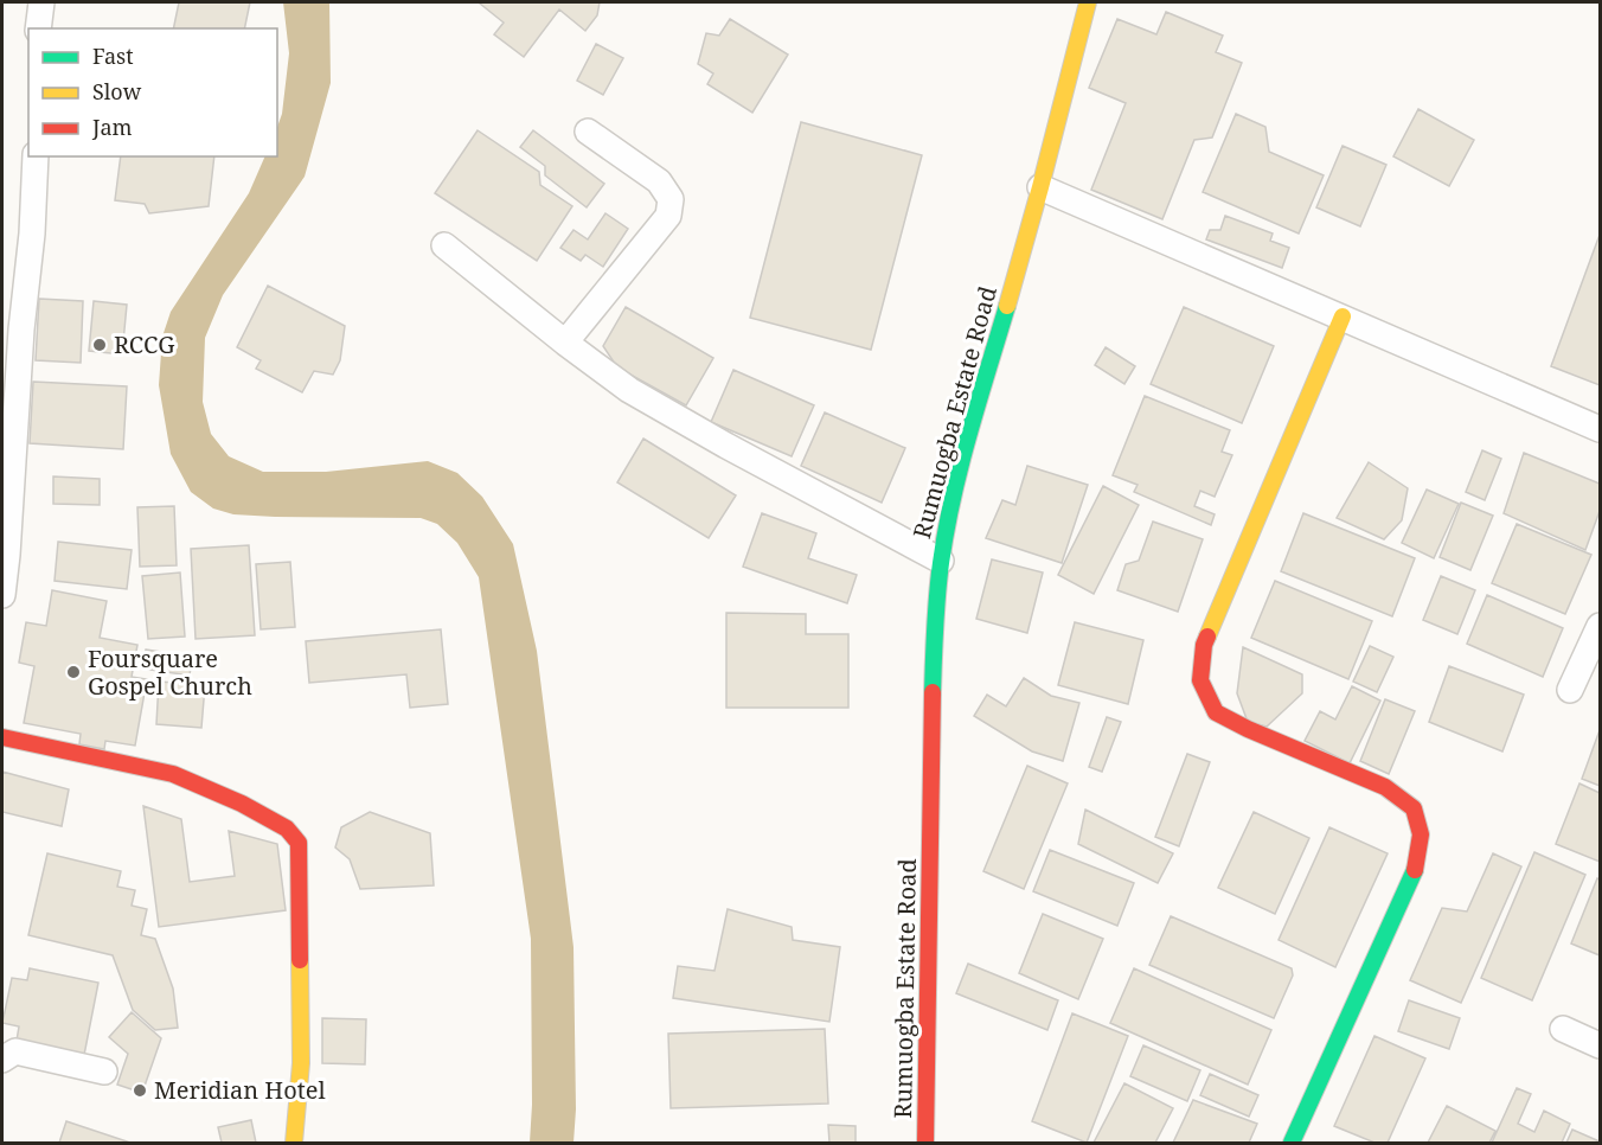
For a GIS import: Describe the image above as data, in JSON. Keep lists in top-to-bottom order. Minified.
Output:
{"streets":{"street":["Rumuogba Estate Road"]},"places":["RCCG","Foursquare Gospel Church","Meridian Hotel"],"legend":["Fast","Slow","Jam"]}
